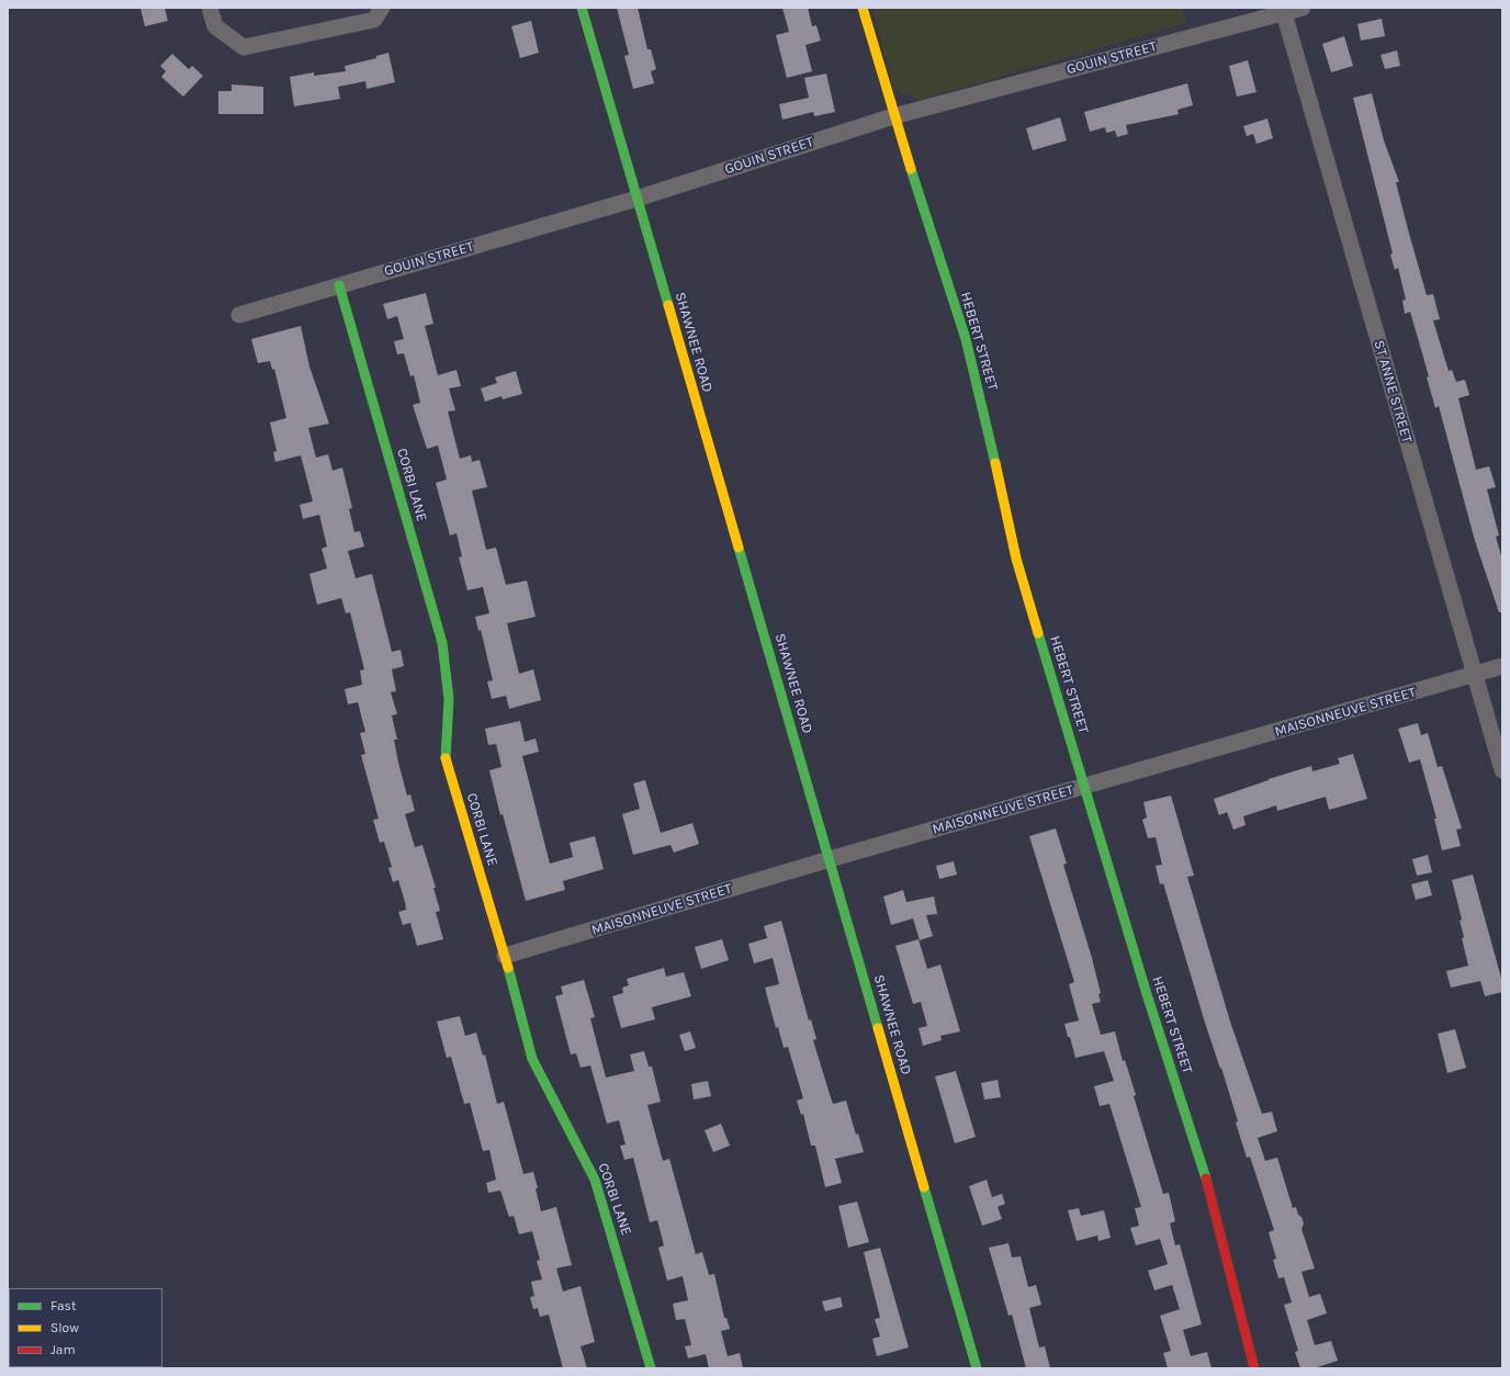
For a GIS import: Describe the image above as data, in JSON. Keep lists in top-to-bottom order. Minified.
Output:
{"streets":{"street":["GOUIN STREET","HEBERT STREET","SHAWNEE ROAD","ST ANNE STREET","CORBI LANE","MAISONNEUVE STREET"]},"crossings":[["GOUIN STREET","HEBERT STREET"],["GOUIN STREET","SHAWNEE ROAD"],["GOUIN STREET","ST ANNE STREET"],["GOUIN STREET","CORBI LANE"],["HEBERT STREET","MAISONNEUVE STREET"],["SHAWNEE ROAD","MAISONNEUVE STREET"],["ST ANNE STREET","MAISONNEUVE STREET"],["CORBI LANE","MAISONNEUVE STREET"]],"legend":["Fast","Slow","Jam"]}
